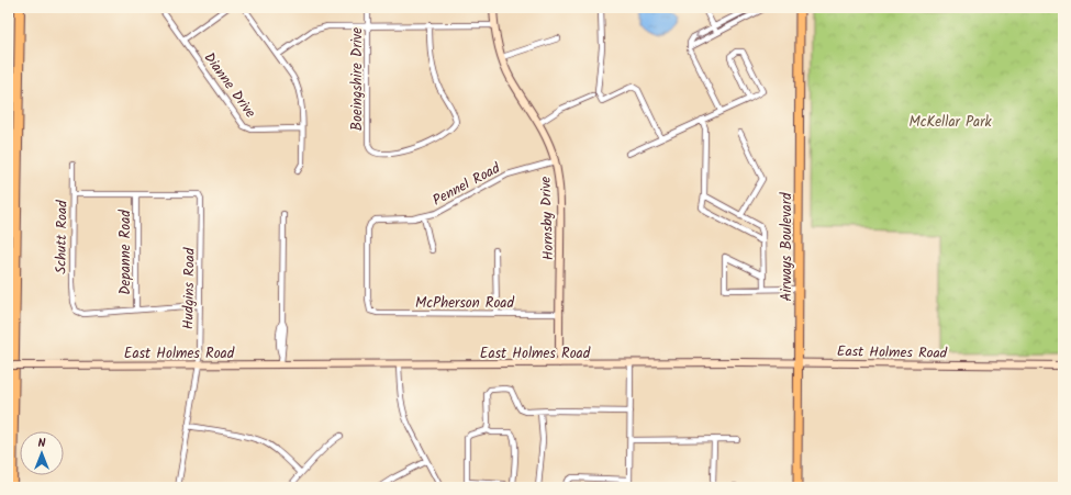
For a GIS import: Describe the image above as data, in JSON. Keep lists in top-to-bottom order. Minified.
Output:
{"streets":{"main road":["Hornsby Drive","Airways Boulevard","East Holmes Road"],"street":["Boeingshire Drive","Dianne Drive","Pennel Road","Schutt Road","Depanne Road","Hudgins Road","McPherson Road"]},"crossings":[["Pennel Road","Hornsby Drive"],["Pennel Road","McPherson Road"],["Hornsby Drive","McPherson Road"],["Hornsby Drive","East Holmes Road"],["Schutt Road","Depanne Road"],["Airways Boulevard","East Holmes Road"],["Depanne Road","Hudgins Road"],["Hudgins Road","East Holmes Road"]],"parks":["McKellar Park"],"north":"top"}
